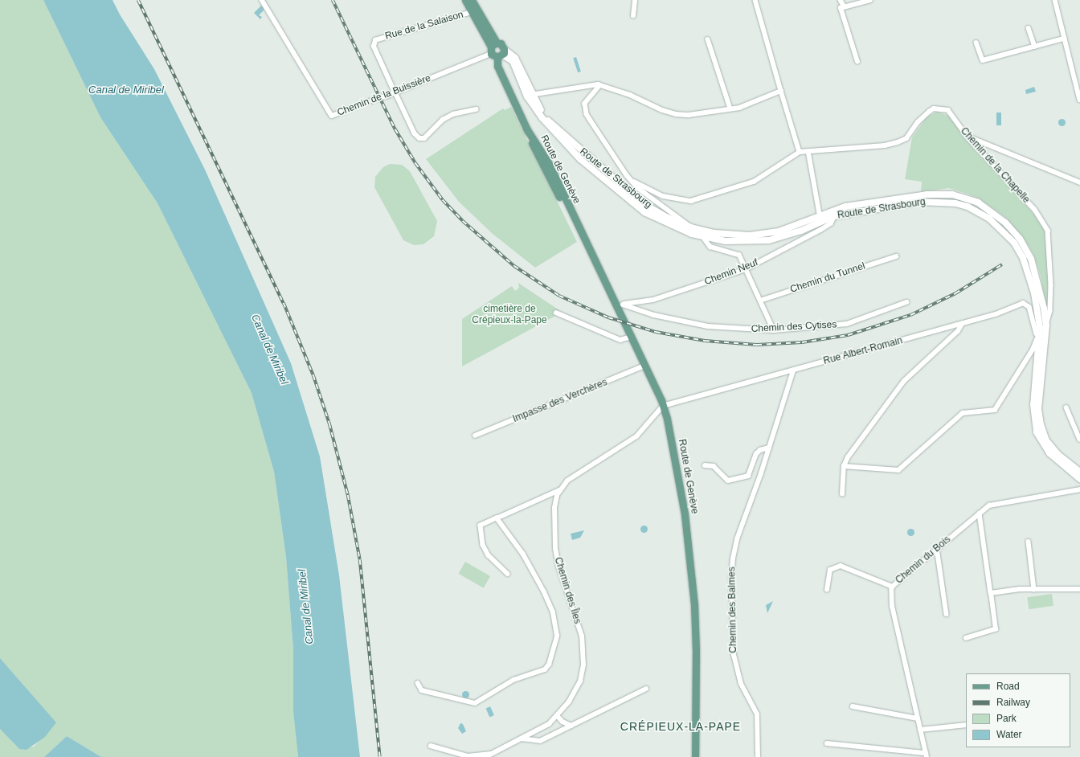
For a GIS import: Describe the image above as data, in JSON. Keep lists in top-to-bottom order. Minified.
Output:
{"streets":{"main road":["Route de Genève","Route de Strasbourg"],"street":["Rue de la Salaison","Chemin de la Buissière","Chemin de la Chapelle","Chemin Neuf","Chemin du Tunnel","Chemin des Cytises","Rue Albert-Romain","Impasse des Verchères","Chemin du Bois","Chemin des Îles","Chemin des Balmes"]},"crossings":[["Rue de la Salaison","Chemin de la Buissière"],["Rue de la Salaison","Route de Genève"],["Chemin de la Buissière","Route de Genève"],["Chemin de la Buissière","Route de Strasbourg"],["Chemin de la Chapelle","Route de Strasbourg"],["Route de Genève","Route de Strasbourg"],["Route de Genève","Chemin Neuf"],["Route de Genève","Chemin des Cytises"],["Route de Genève","Rue Albert-Romain"],["Route de Genève","Impasse des Verchères"],["Route de Genève","Chemin des Îles"],["Route de Strasbourg","Chemin Neuf"],["Route de Strasbourg","Rue Albert-Romain"],["Chemin Neuf","Chemin des Cytises"],["Rue Albert-Romain","Chemin des Îles"],["Rue Albert-Romain","Chemin des Balmes"]],"districts":["CRÉPIEUX-LA-PAPE"],"water":["Canal de Miribel"],"parks":["cimetière de Crépieux-la-Pape"],"legend":["Road","Railway","Park","Water"]}
